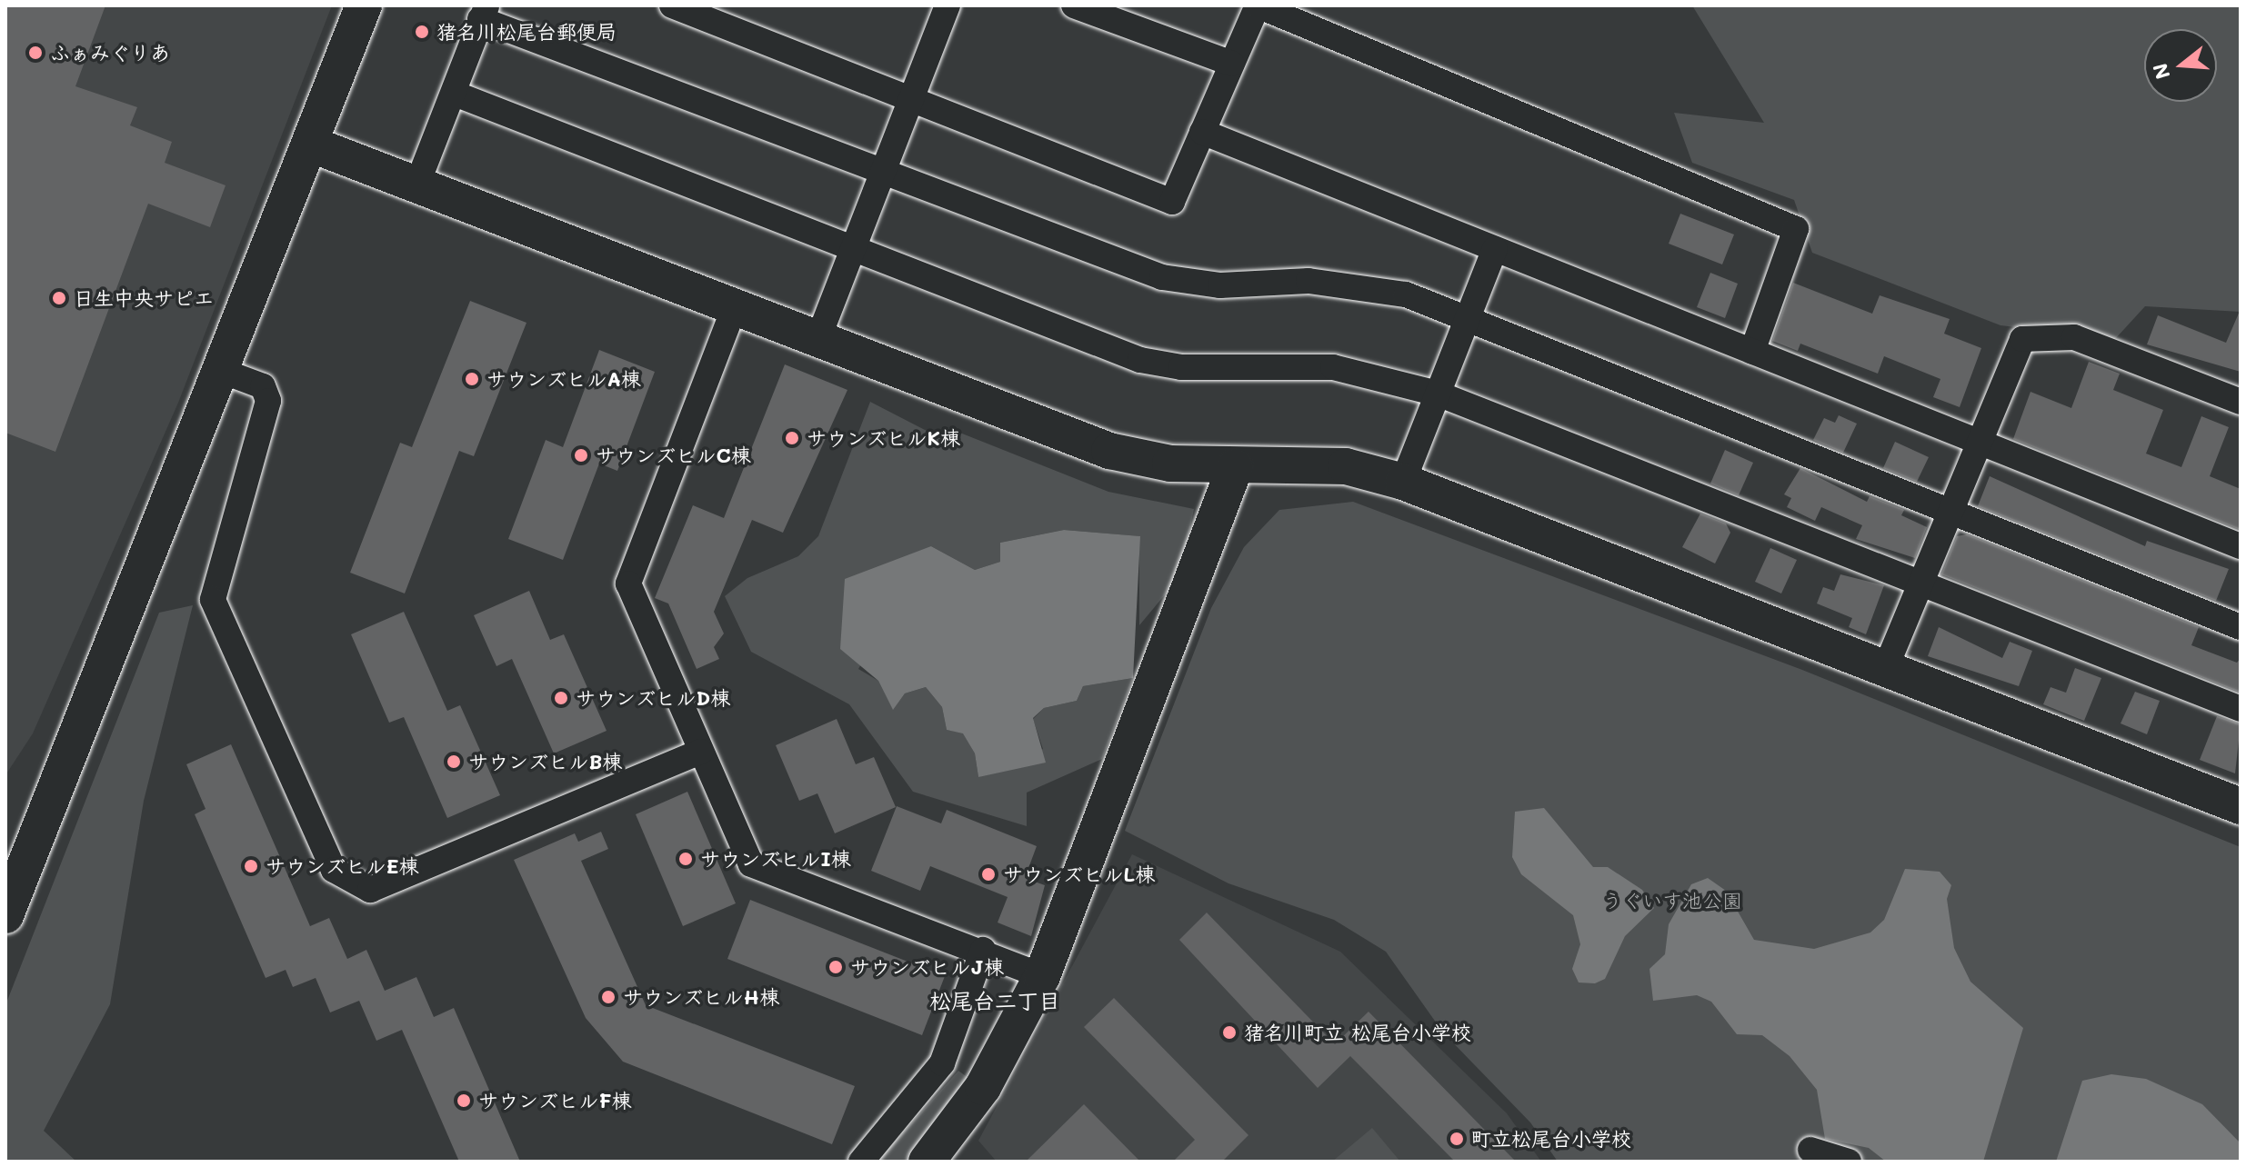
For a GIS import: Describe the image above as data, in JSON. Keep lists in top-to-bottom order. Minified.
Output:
{"districts":["松尾台二丁目"],"parks":["うぐいす池公園"],"places":["猪名川松尾台郵便局","ふぁみぐりあ","日生中央サピエ","サウンズヒルA棟","サウンズヒルK棟","サウンズヒルC棟","サウンズヒルD棟","サウンズヒルB棟","サウンズヒルI棟","サウンズヒルE棟","サウンズヒルL棟","サウンズヒルJ棟","サウンズヒルH棟","猪名川町立 松尾台小学校","サウンズヒルF棟","町立松尾台小学校"],"north":"left"}
